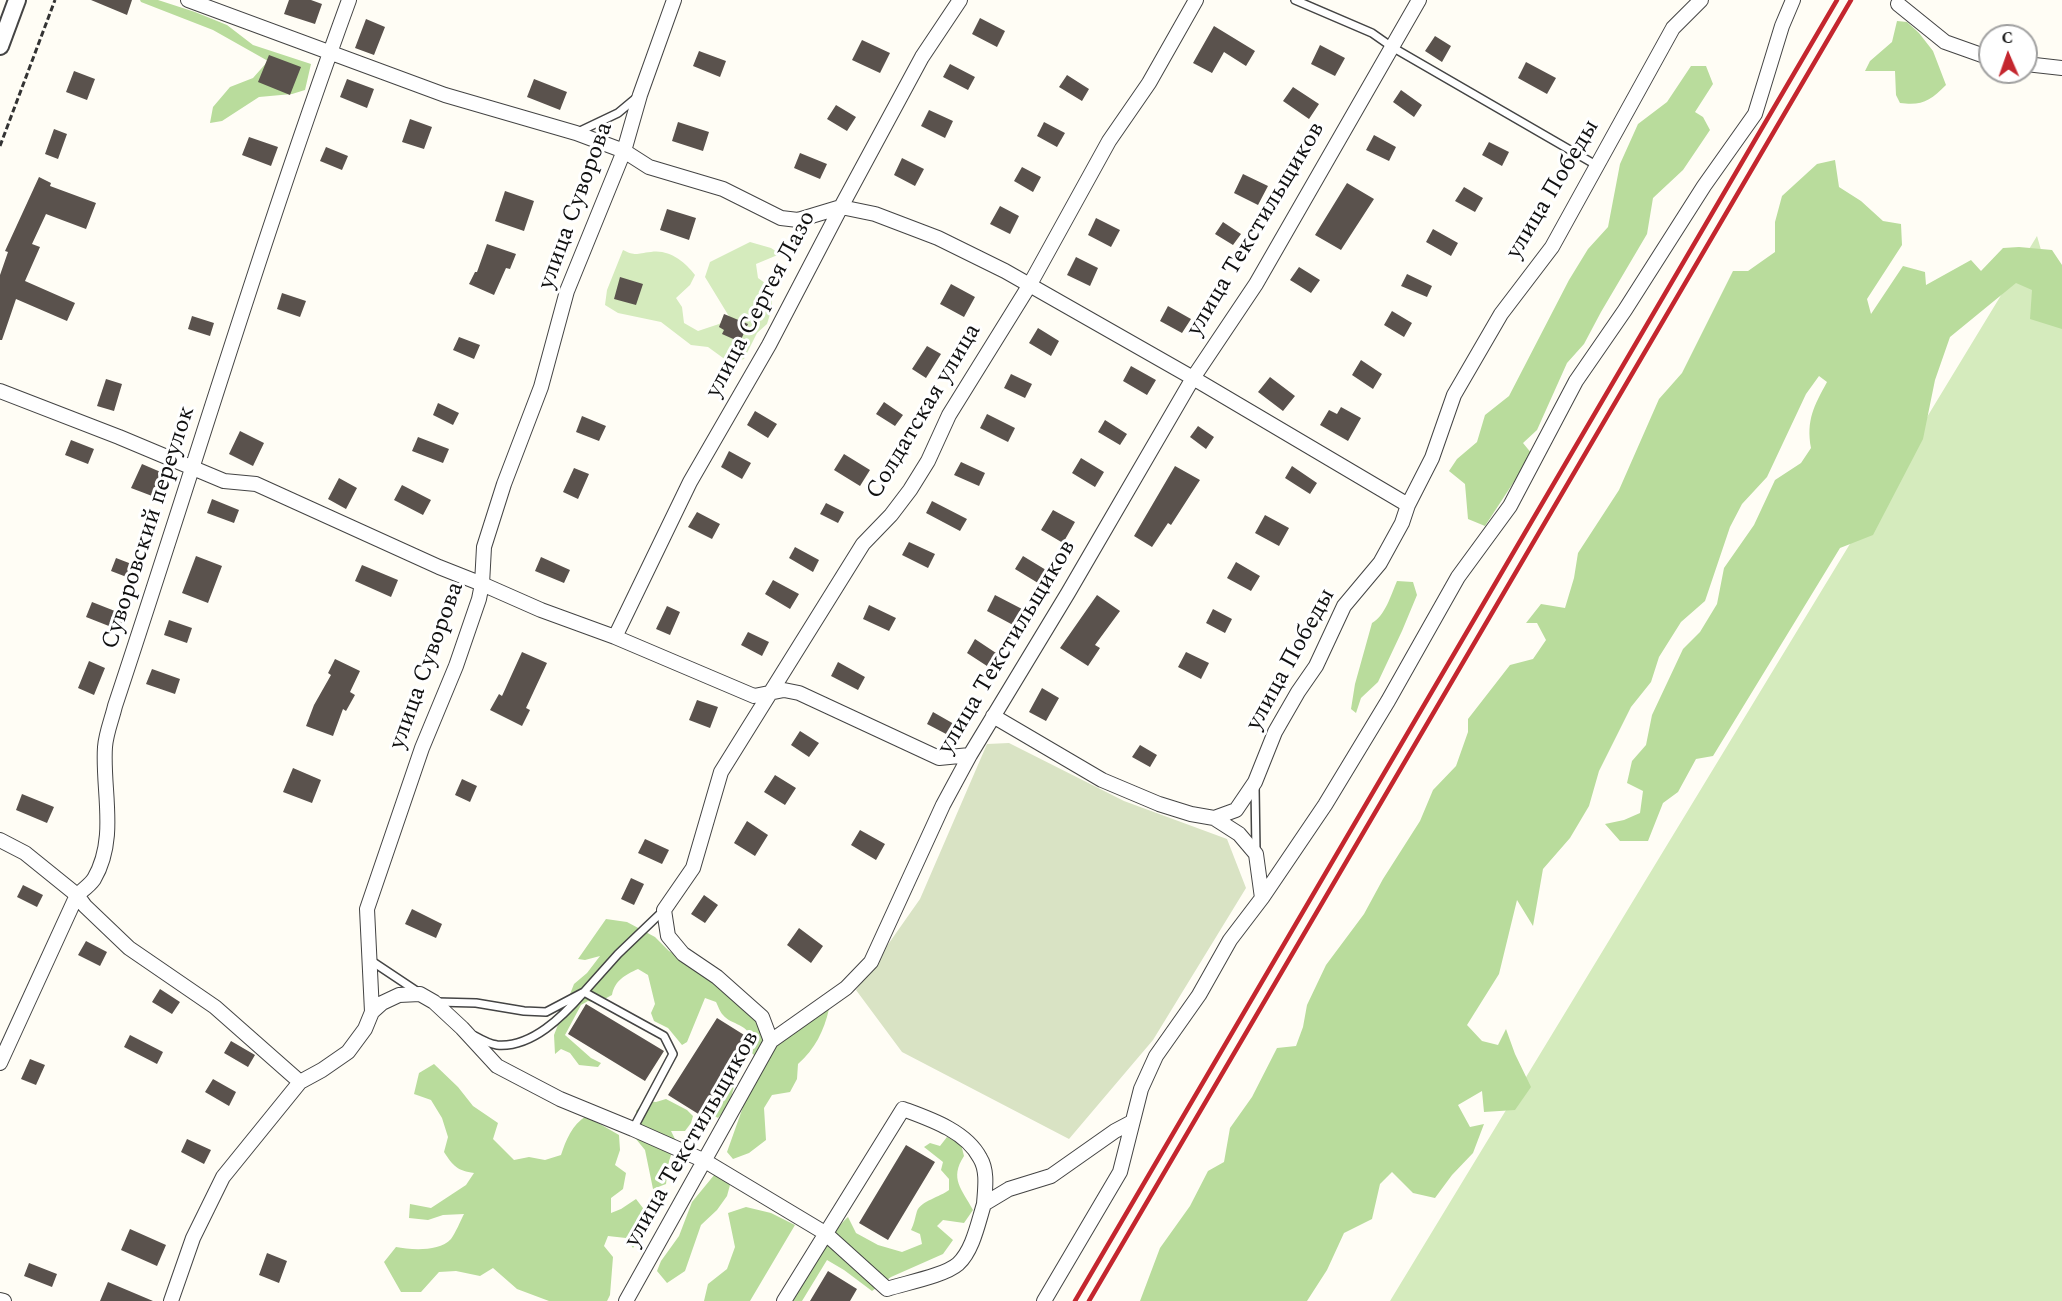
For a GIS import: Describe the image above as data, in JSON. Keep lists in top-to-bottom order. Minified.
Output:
{"streets":{"street":["улица Победы","улица Суворова","улица Текстильщиков","улица Сергея Лазо","Солдатская улица","Суворовский переулок"]},"north":"top"}
